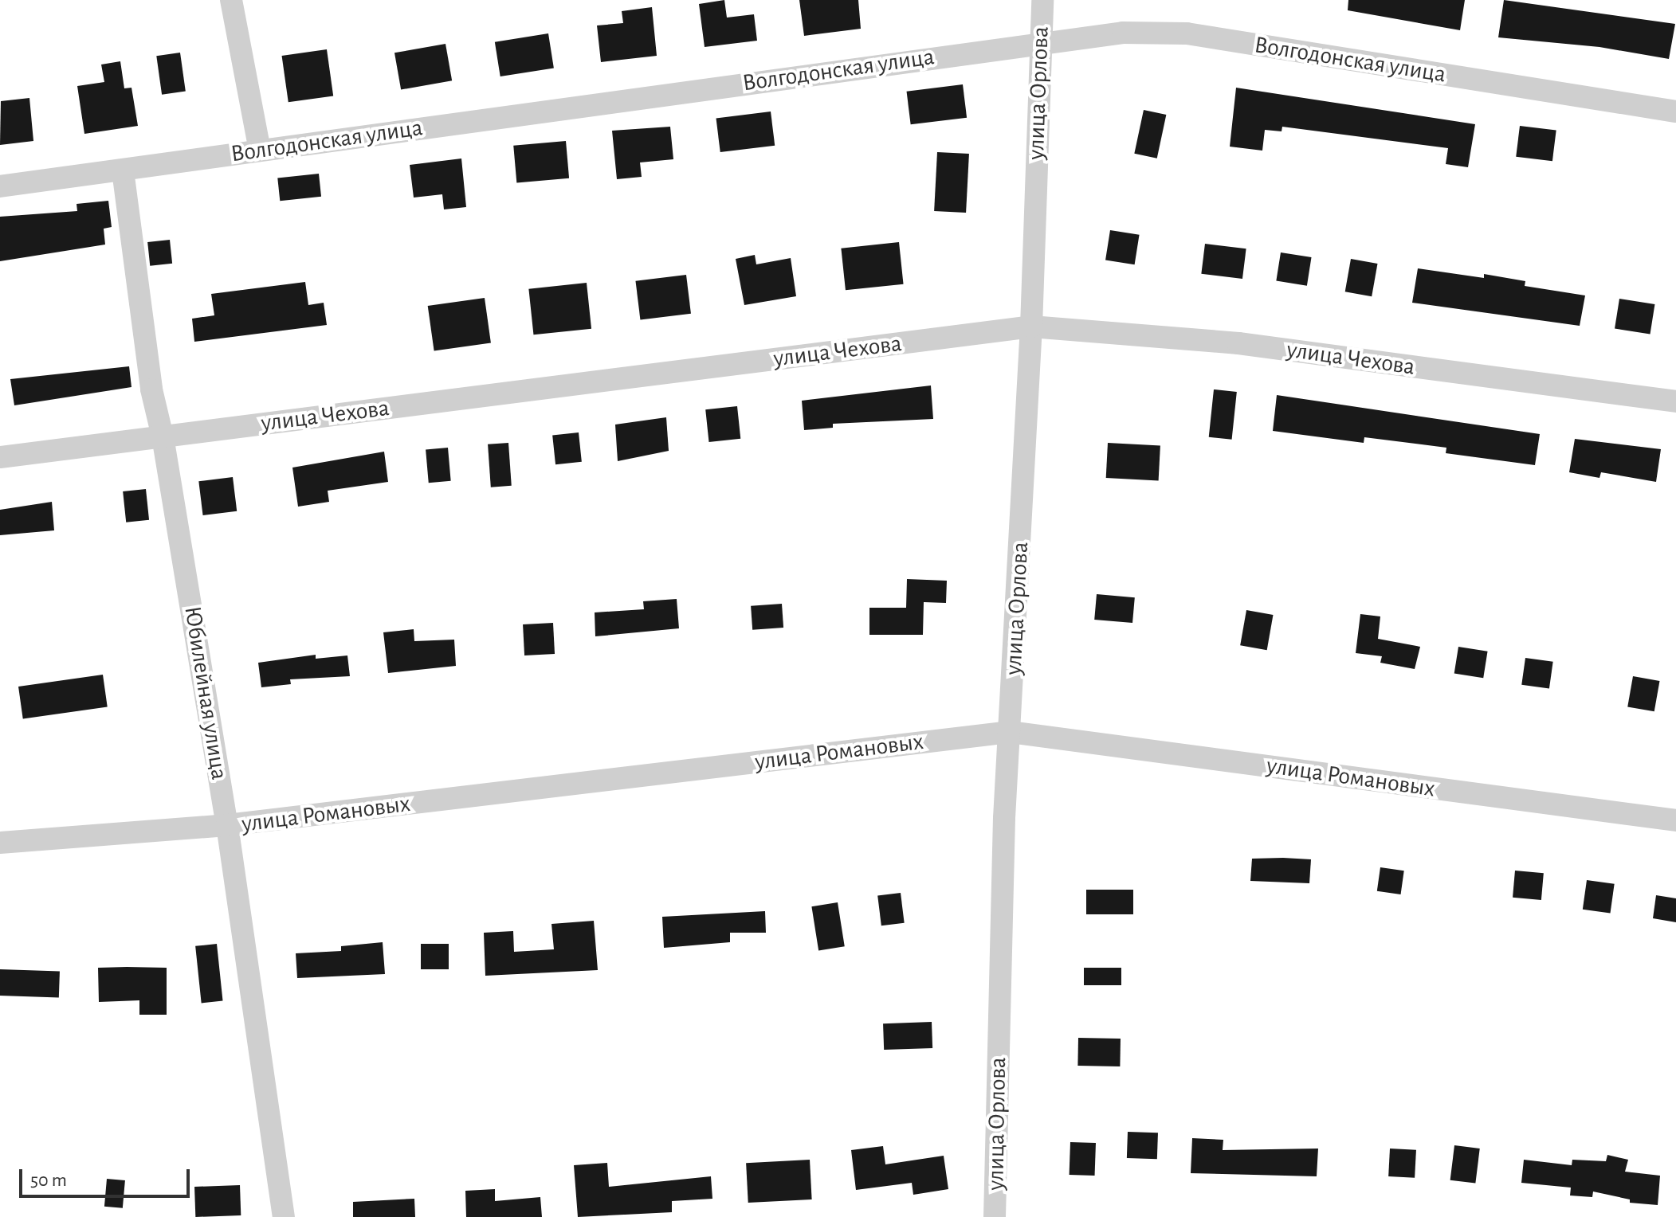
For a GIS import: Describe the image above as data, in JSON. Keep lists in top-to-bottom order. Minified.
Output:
{"streets":{"street":["Волгодонская улица","улица Орлова","улица Чехова","Юбилейная улица","улица Романовых"]},"crossings":[["Волгодонская улица","улица Орлова"],["Волгодонская улица","Юбилейная улица"],["улица Орлова","улица Чехова"],["улица Орлова","улица Романовых"],["улица Чехова","Юбилейная улица"],["Юбилейная улица","улица Романовых"]],"scale_bar":"50 m"}
